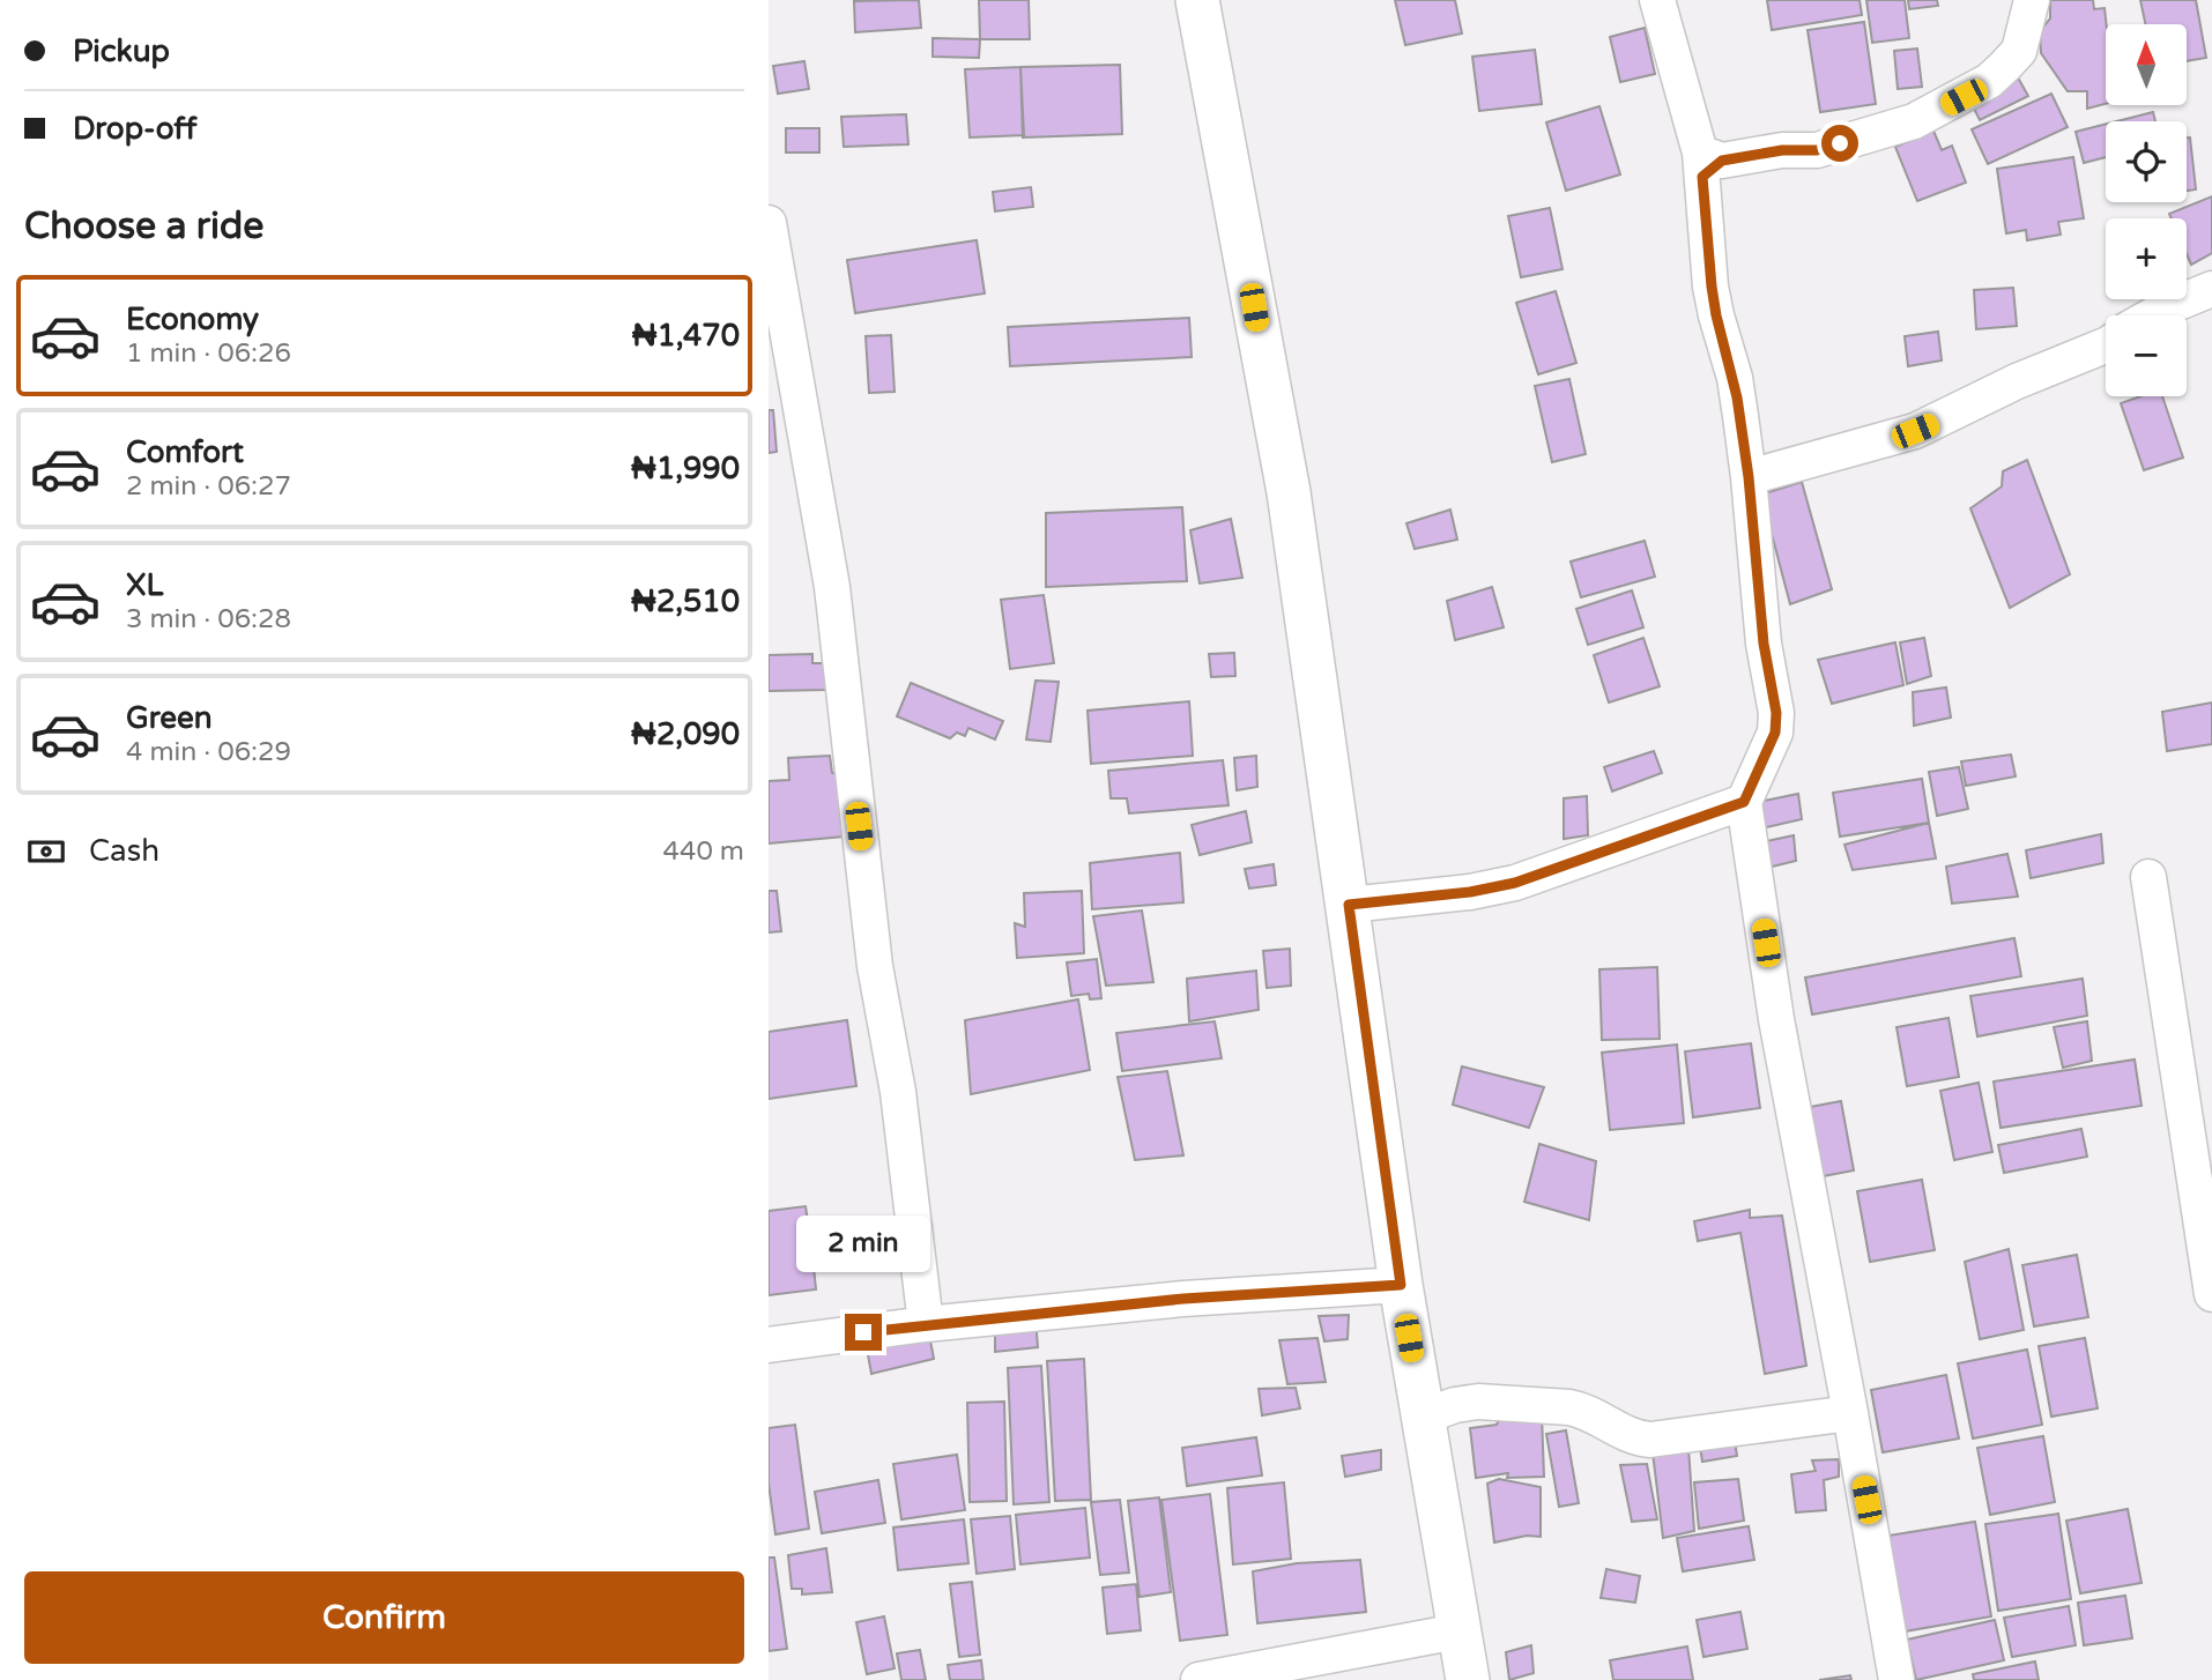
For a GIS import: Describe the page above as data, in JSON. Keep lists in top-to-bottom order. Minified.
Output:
{"north":"top","page":{"banner":["Pickup","Drop-off"],"map_buttons":["+","−"],"heading":"Choose a ride","list":[{"name":"Economy","note":"1 min · 06:26","value":"₦1,470"},{"name":"Comfort","note":"2 min · 06:27","value":"₦1,990"},{"name":"XL","note":"3 min · 06:28","value":"₦2,510"},{"name":"Green","note":"4 min · 06:29","value":"₦2,090"}],"pay":["Cash","440 m"],"bubble":"2 min","buttons":"Confirm"}}
